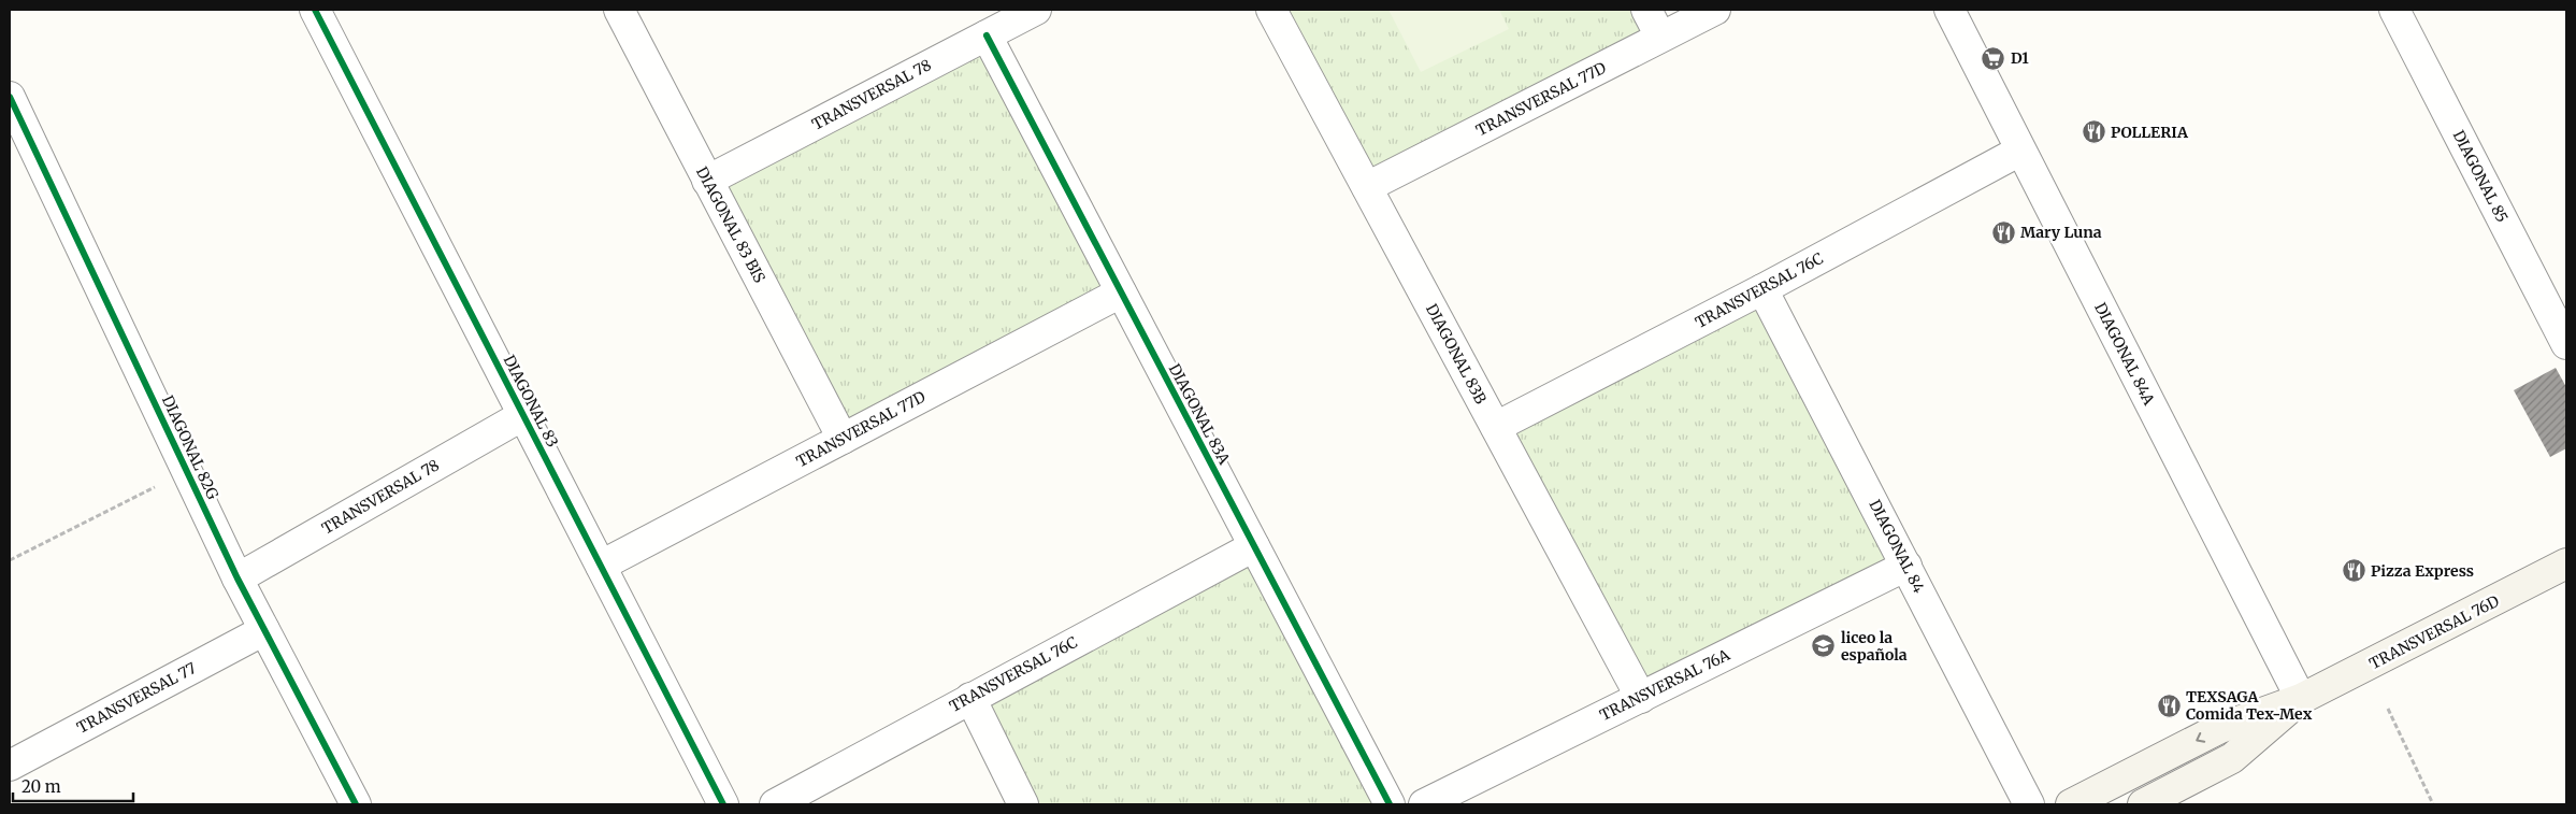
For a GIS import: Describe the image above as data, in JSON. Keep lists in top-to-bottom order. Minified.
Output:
{"streets":{"main road":["TRANSVERSAL 76D"],"street":["TRANSVERSAL 78","TRANSVERSAL 77D","DIAGONAL 85","DIAGONAL 83 BIS","TRANSVERSAL 76C","DIAGONAL 83B","DIAGONAL 84A","DIAGONAL 83","DIAGONAL 83A","DIAGONAL 82G","DIAGONAL 84","TRANSVERSAL 76A","TRANSVERSAL 77"]},"crossings":[["TRANSVERSAL 78","DIAGONAL 83 BIS"],["TRANSVERSAL 78","DIAGONAL 83"],["TRANSVERSAL 78","DIAGONAL 83A"],["TRANSVERSAL 78","DIAGONAL 82G"],["TRANSVERSAL 77D","DIAGONAL 83 BIS"],["TRANSVERSAL 77D","DIAGONAL 83B"],["TRANSVERSAL 77D","DIAGONAL 83"],["TRANSVERSAL 77D","DIAGONAL 83A"],["TRANSVERSAL 76C","DIAGONAL 83B"],["TRANSVERSAL 76C","DIAGONAL 84A"],["TRANSVERSAL 76C","DIAGONAL 83A"],["TRANSVERSAL 76C","DIAGONAL 84"],["DIAGONAL 83B","TRANSVERSAL 76A"],["DIAGONAL 84A","TRANSVERSAL 76D"],["DIAGONAL 82G","TRANSVERSAL 77"],["DIAGONAL 84","TRANSVERSAL 76A"]],"places":{"supermarket":["D1"],"restaurant":["POLLERIA","Mary Luna","Pizza Express","TEXSAGA Comida Tex-Mex"],"school or university":["liceo la española"]},"scale_bar":"20 m"}
